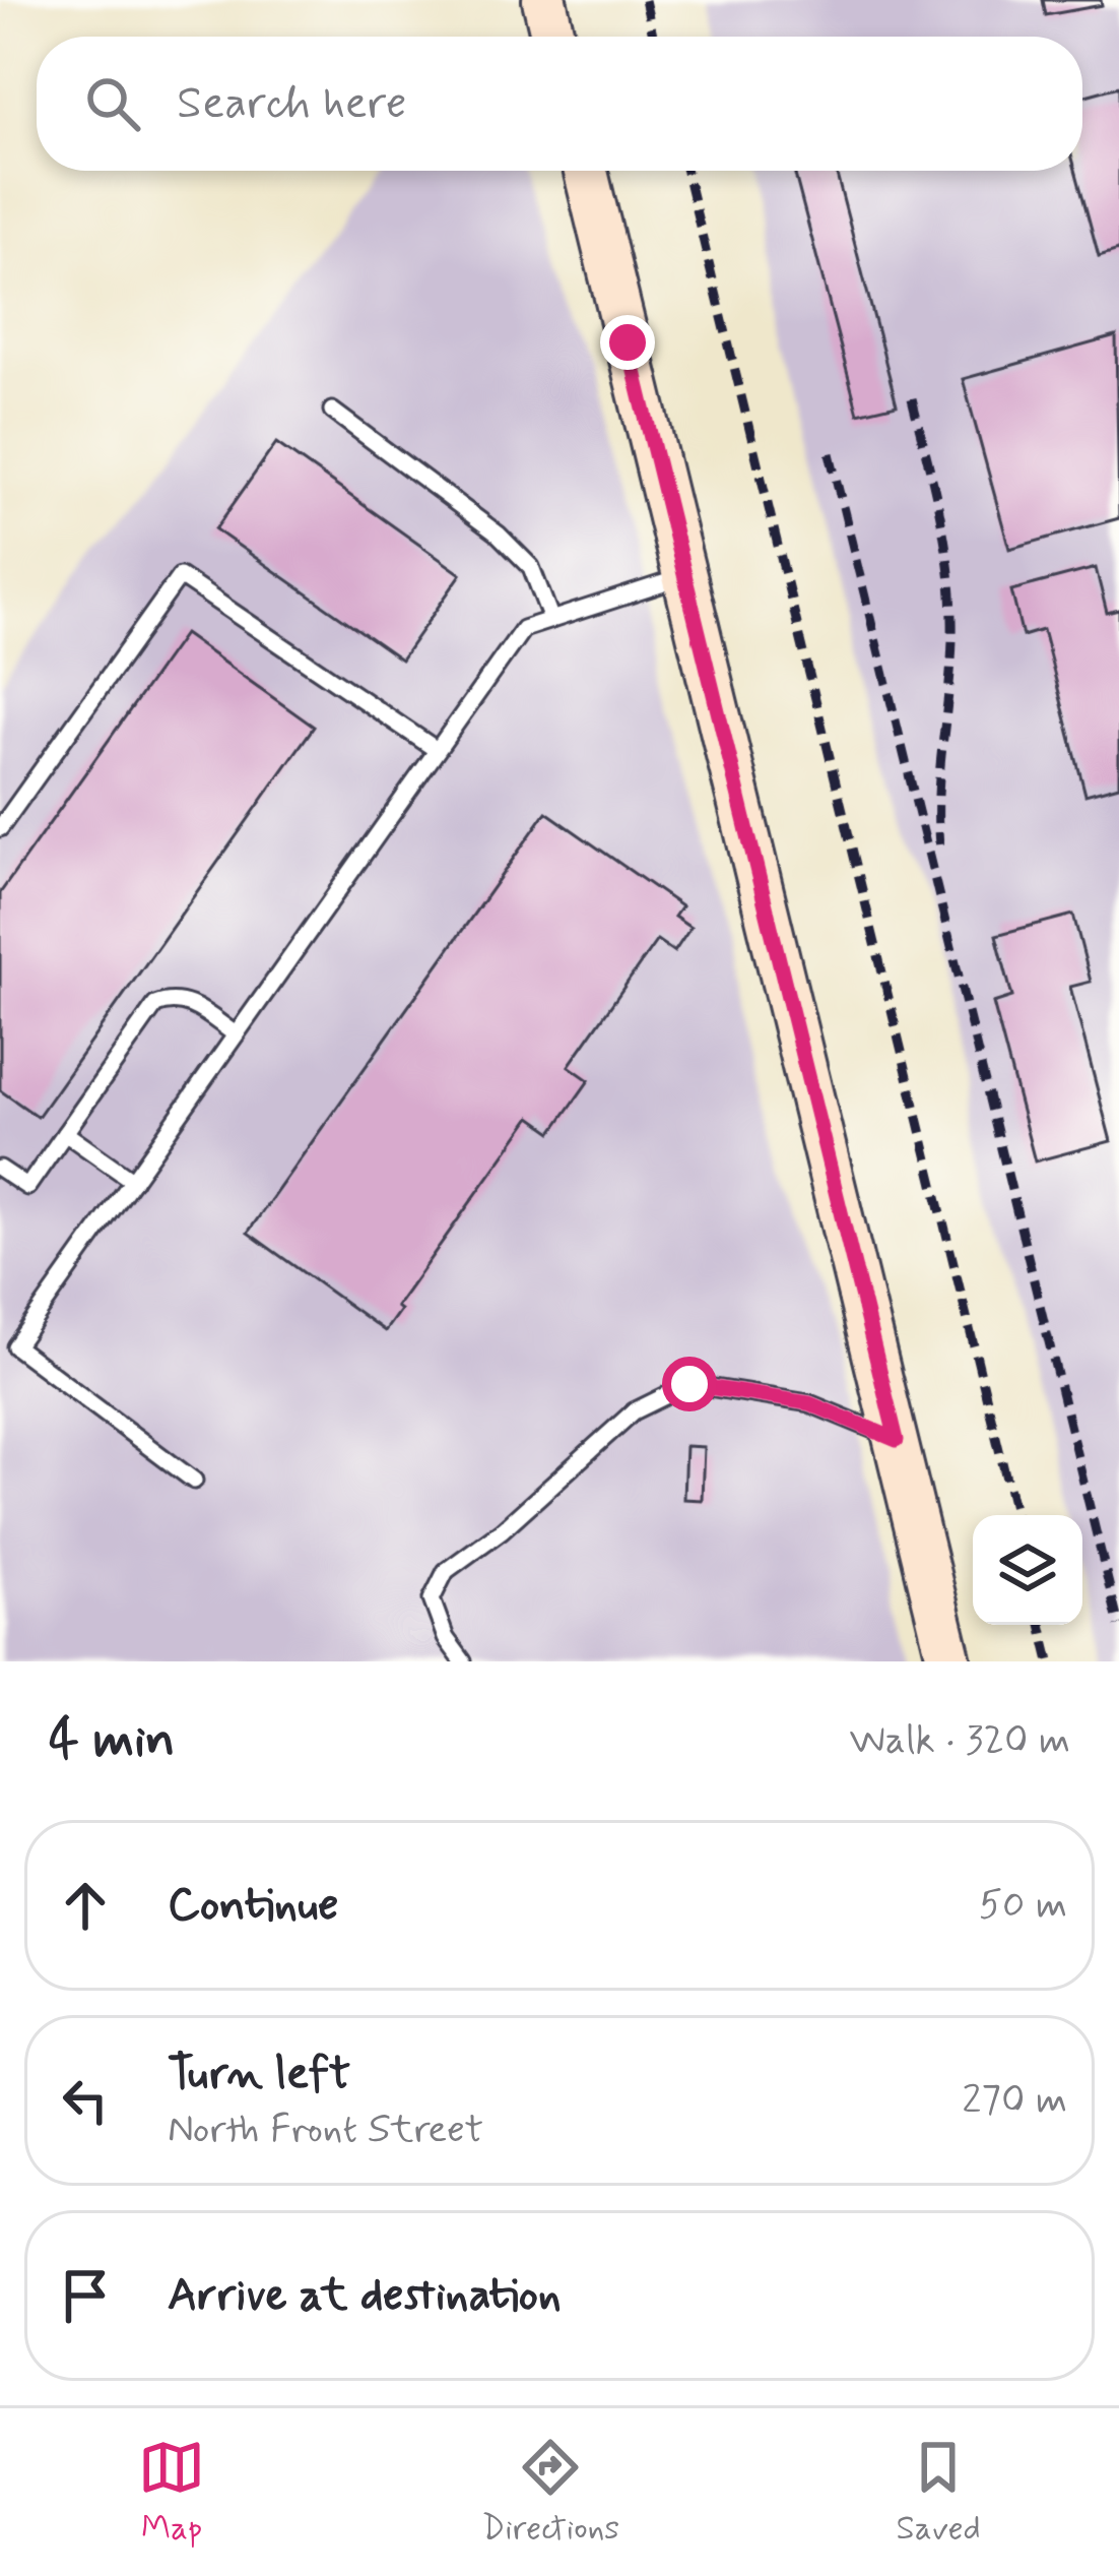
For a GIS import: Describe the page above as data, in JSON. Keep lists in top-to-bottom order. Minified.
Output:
{"page":{"search":"Search here","heading":["4 min","Walk · 320 m"],"list":[["Continue","50 m"],["Turn left","North Front Street","270 m"],"Arrive at destination"],"nav":["Map","Directions","Saved"]}}
